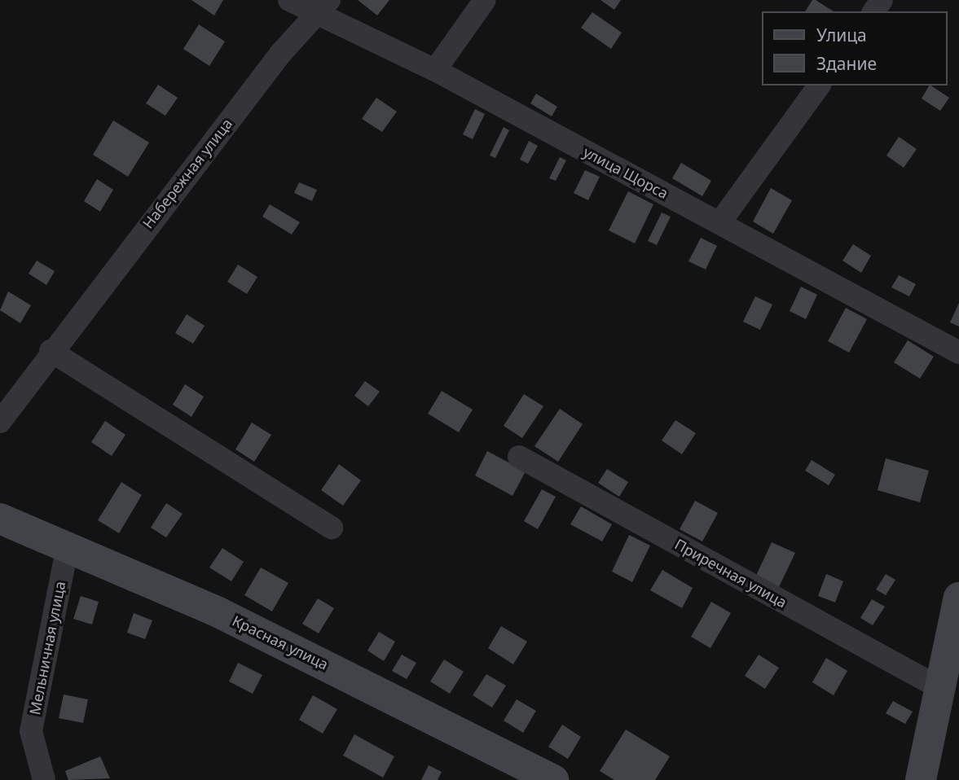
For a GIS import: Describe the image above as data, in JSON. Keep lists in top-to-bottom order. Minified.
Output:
{"streets":{"street":["улица Щорса","Набережная улица","Приречная улица","Красная улица","Мельничная улица"]},"crossings":[["улица Щорса","Набережная улица"],["Красная улица","Мельничная улица"]],"legend":["Улица","Здание"]}
